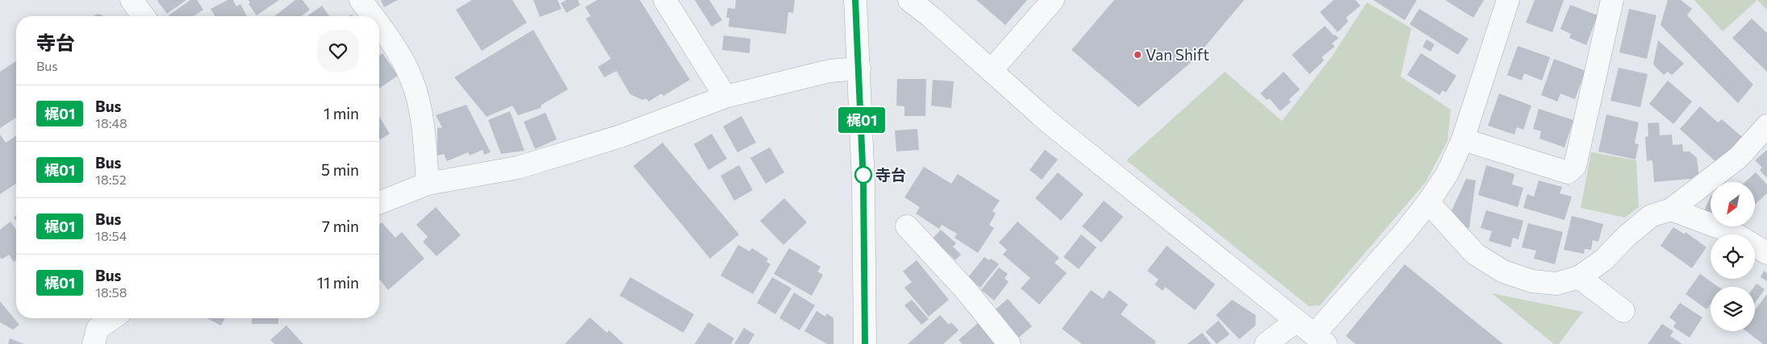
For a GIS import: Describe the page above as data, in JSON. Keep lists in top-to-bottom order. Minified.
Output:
{"places":["Van Shift","寺台"],"lines":["bus line 梶01"],"north":"bottom left","page":{"on_map":"梶01","heading":["寺台","Bus"],"list":[{"mark":"梶01","name":"Bus","note":"18:48","value":"1 min"},{"mark":"梶01","name":"Bus","note":"18:52","value":"5 min"},{"mark":"梶01","name":"Bus","note":"18:54","value":"7 min"},{"mark":"梶01","name":"Bus","note":"18:58","value":"11 min"}]}}
